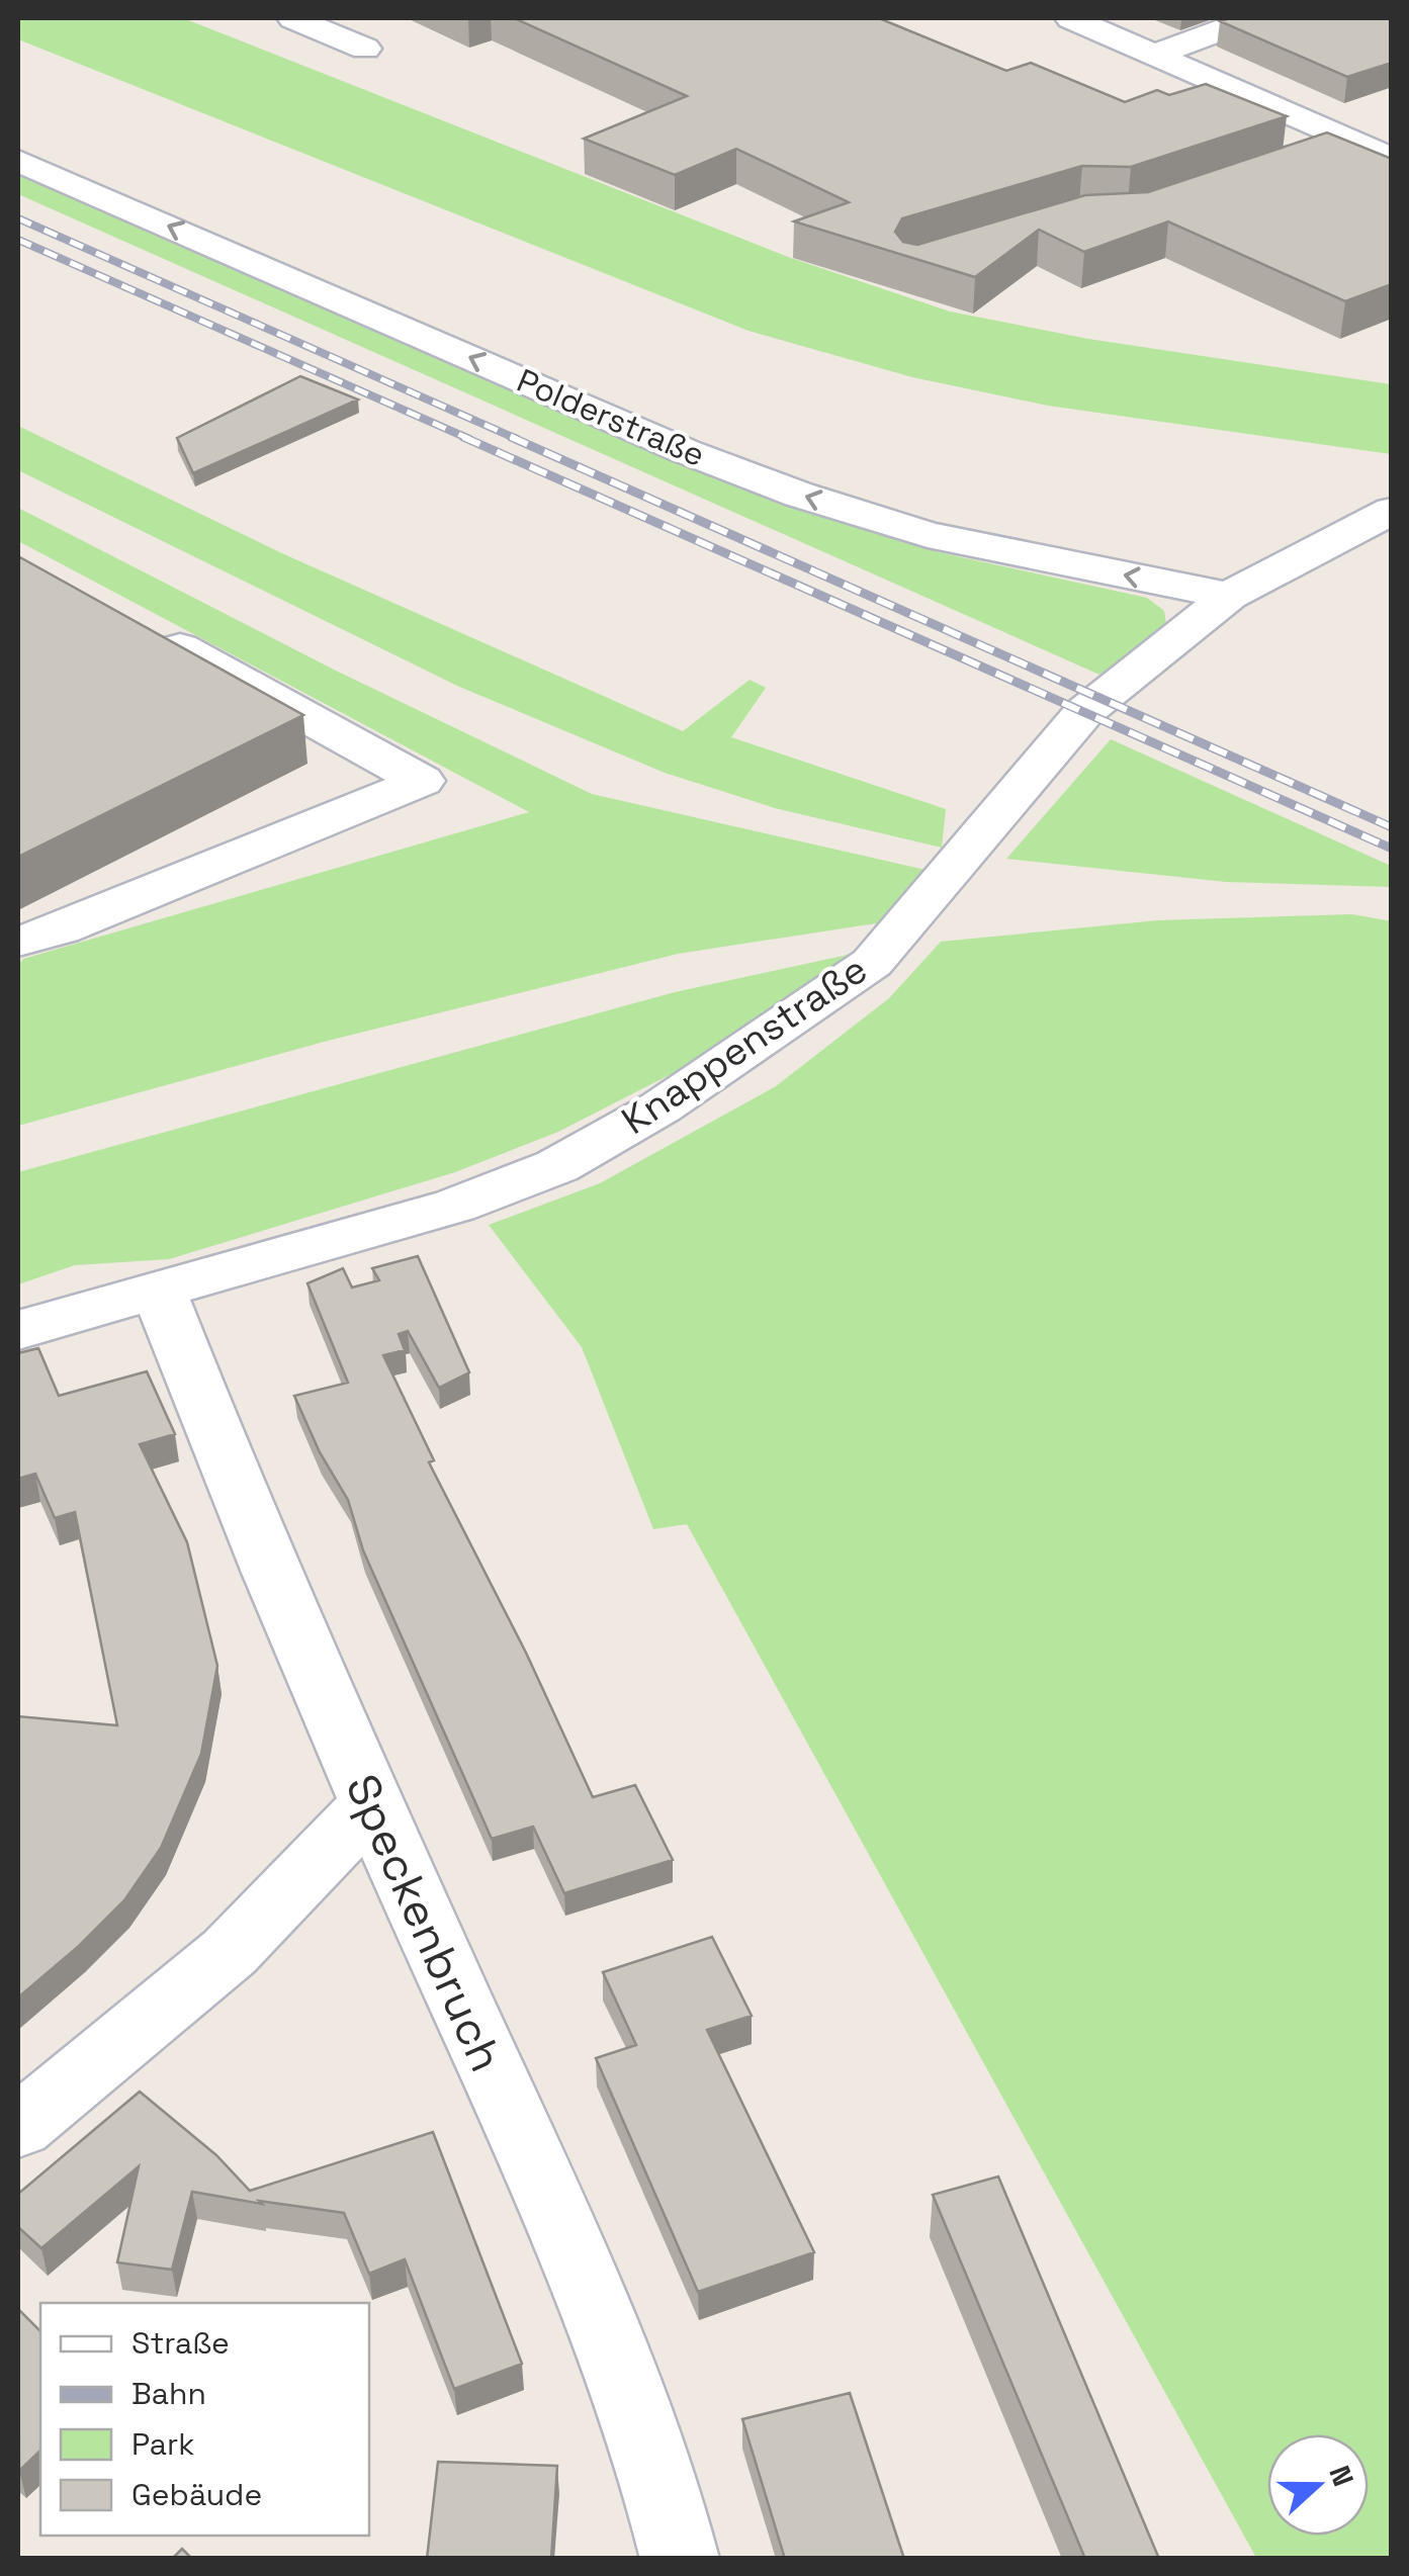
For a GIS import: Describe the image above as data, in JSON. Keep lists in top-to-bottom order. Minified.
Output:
{"streets":{"street":["Polderstraße","Knappenstraße","Speckenbruch"]},"crossings":[["Polderstraße","Knappenstraße"],["Knappenstraße","Speckenbruch"]],"one_way":["Polderstraße"],"legend":["Straße","Bahn","Park","Gebäude"],"north":"right"}
